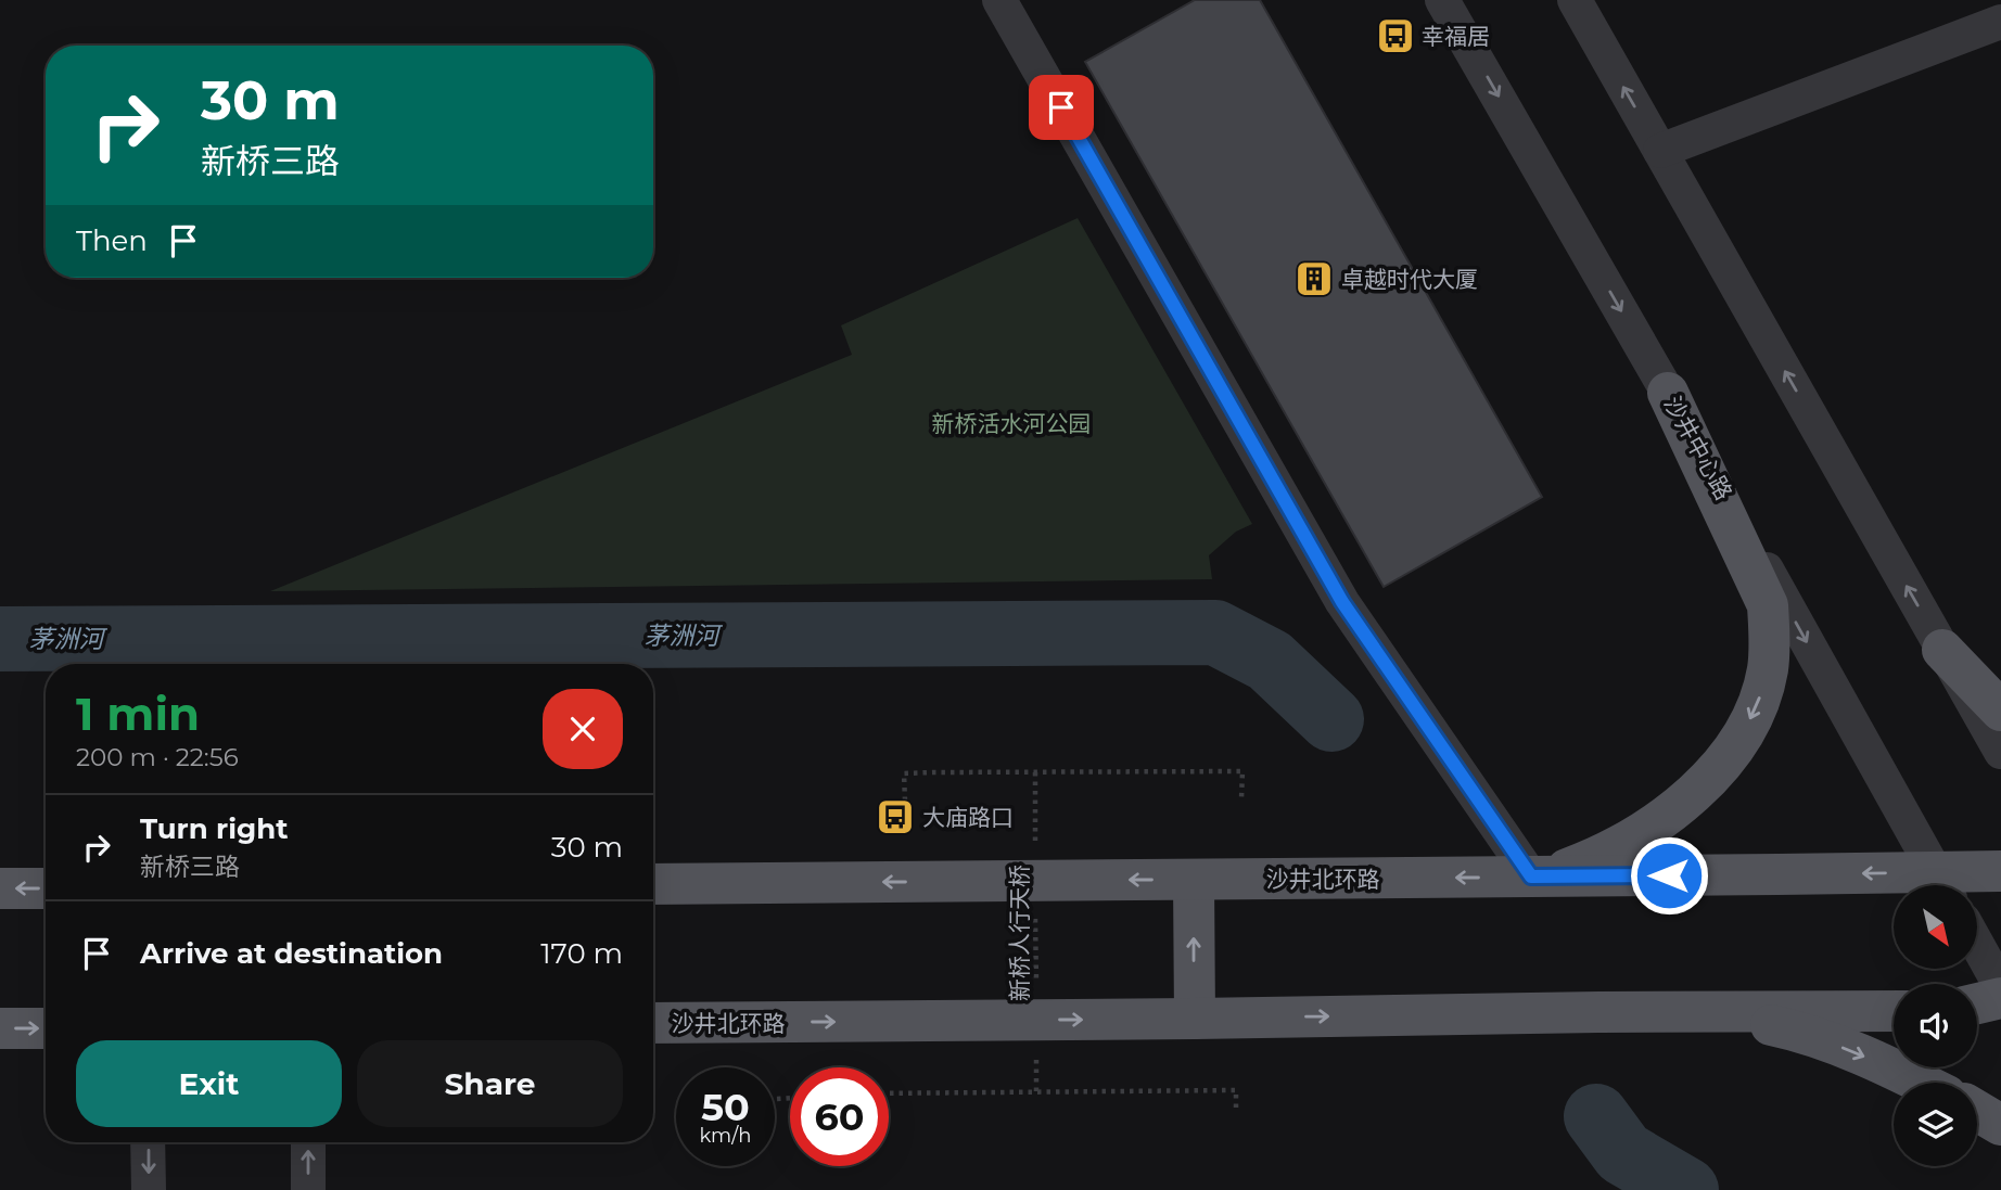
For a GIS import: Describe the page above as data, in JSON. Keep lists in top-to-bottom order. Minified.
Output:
{"streets":{"main road":["沙井北环路"],"street":["沙井中心路"],"path":["新桥人行天桥"]},"crossings":[["沙井中心路","沙井北环路"]],"water":["茅洲河"],"parks":["新桥活水河公园"],"places":{"bus stop":["幸福居","大庙路口"],"building":["卓越时代大厦"]},"north":"bottom right","page":{"turn":["30 m","新桥三路"],"then":"Then","heading":["1 min","200 m · 22:56"],"list":[{"name":"Turn right","note":"新桥三路","value":"30 m"},{"name":"Arrive at destination","value":"170 m"}],"buttons":["Exit","Share"],"speed":"50 km/h","limit":"60"}}
